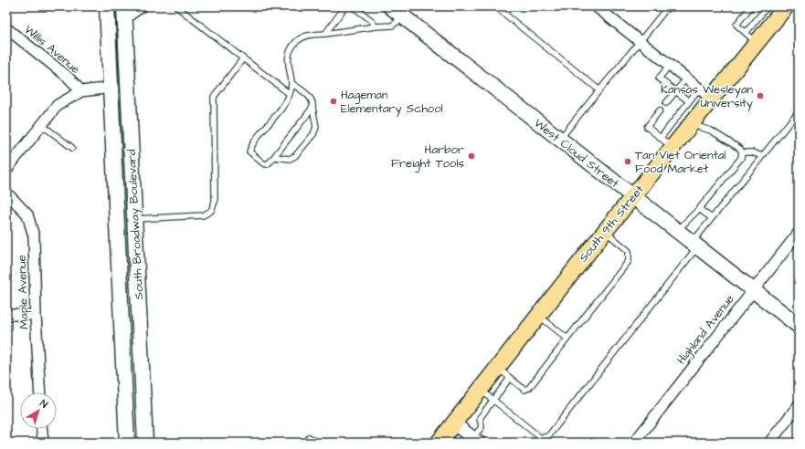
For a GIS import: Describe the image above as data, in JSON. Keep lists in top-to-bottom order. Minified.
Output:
{"streets":{"main road":["West Cloud Street","South 9th Street","South Broadway Boulevard"],"street":["Willis Avenue","Maple Avenue","Highland Avenue"]},"crossings":[["West Cloud Street","South 9th Street"],["West Cloud Street","Highland Avenue"]],"places":["Kansas Wesleyan University","Hageman Elementary School","Harbor Freight Tools","Tan Viet Oriental Food Market"],"north":"top right"}
